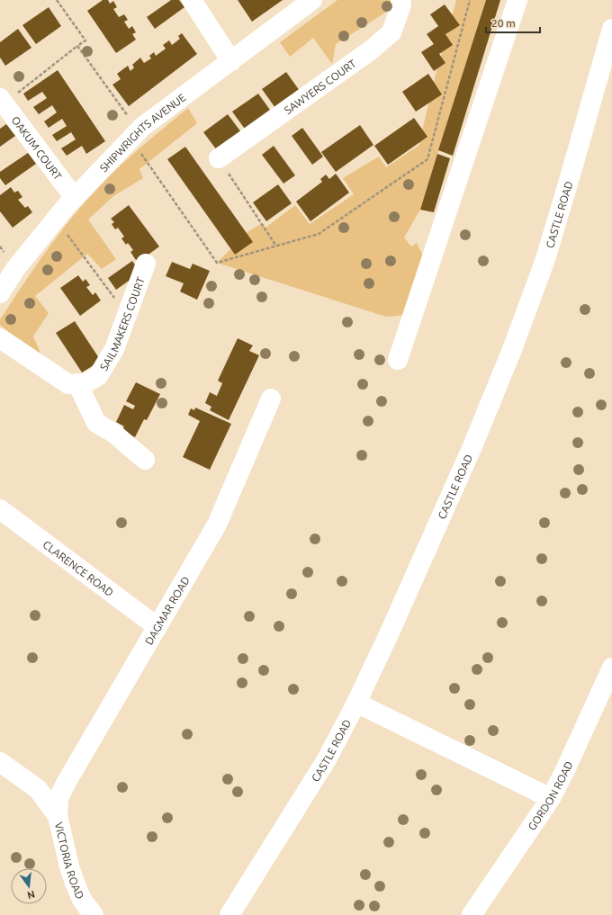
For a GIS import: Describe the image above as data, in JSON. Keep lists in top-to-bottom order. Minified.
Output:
{"streets":{"street":["SAWYERS COURT","SHIPWRIGHTS AVENUE","OAKUM COURT","CASTLE ROAD","SAILMAKERS COURT","CLARENCE ROAD","DAGMAR ROAD","GORDON ROAD","VICTORIA ROAD"]},"crossings":[["SHIPWRIGHTS AVENUE","OAKUM COURT"],["CLARENCE ROAD","DAGMAR ROAD"],["DAGMAR ROAD","VICTORIA ROAD"]],"scale_bar":"20 m","north":"bottom"}
